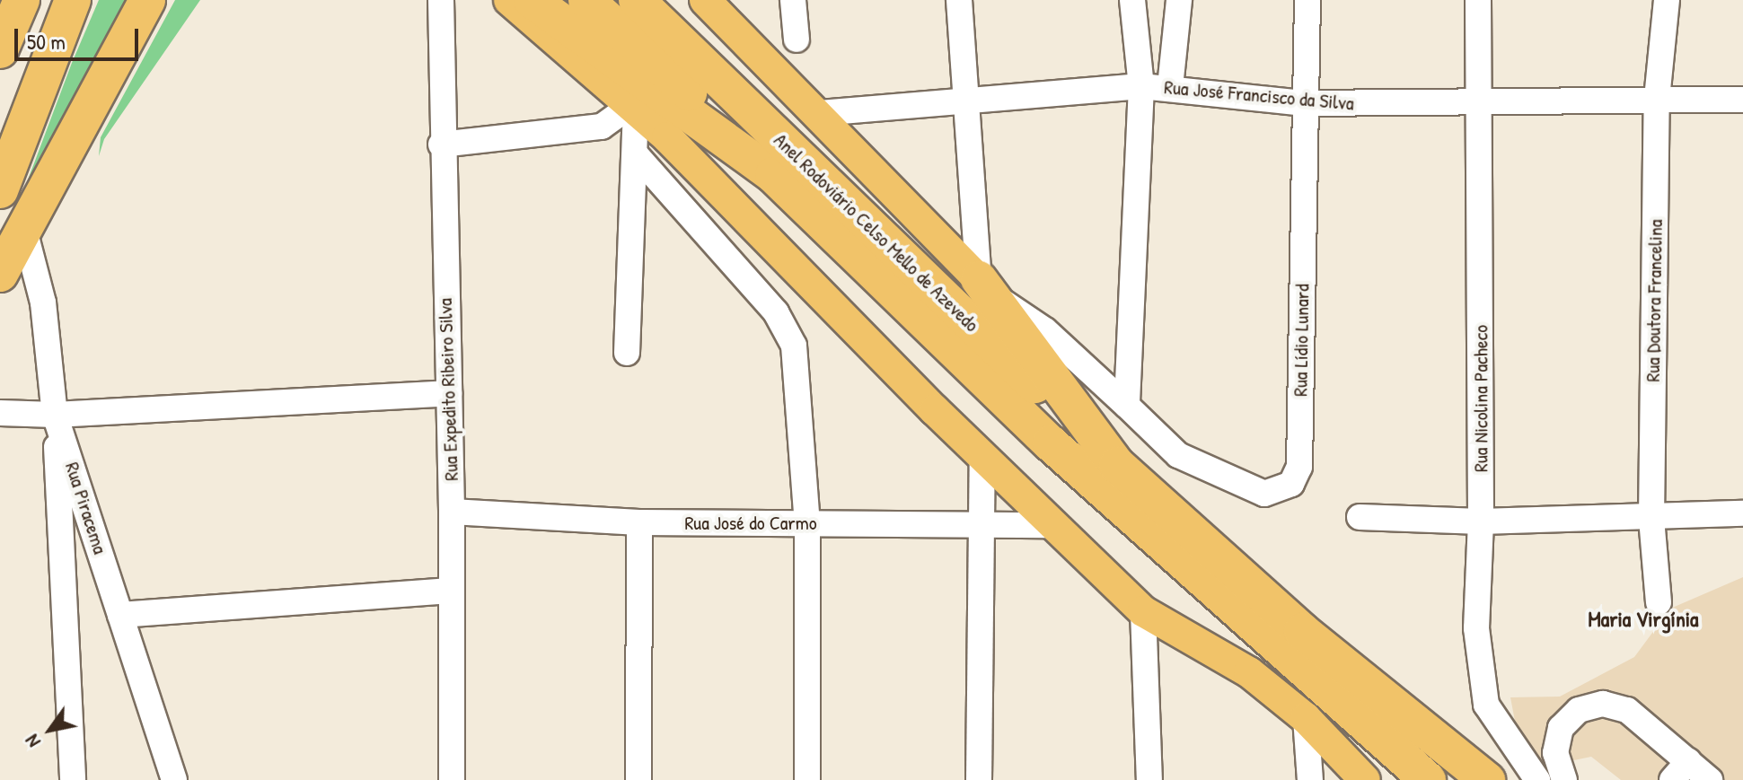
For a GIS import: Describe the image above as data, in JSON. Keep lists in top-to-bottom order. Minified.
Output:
{"streets":{"highway":["Anel Rodoviário Celso Mello de Azevedo"],"street":["Rua José Francisco da Silva","Rua Doutora Francelina","Rua Lídio Lunard","Rua Expedito Ribeiro Silva","Rua Nicolina Pacheco","Rua Piracema","Rua José do Carmo"]},"crossings":[["Rua José Francisco da Silva","Anel Rodoviário Celso Mello de Azevedo"],["Rua José Francisco da Silva","Rua Doutora Francelina"],["Rua José Francisco da Silva","Rua Lídio Lunard"],["Rua José Francisco da Silva","Rua Nicolina Pacheco"],["Anel Rodoviário Celso Mello de Azevedo","Rua Lídio Lunard"],["Rua Expedito Ribeiro Silva","Rua José do Carmo"]],"districts":["Maria Virgínia"],"scale_bar":"50 m","north":"bottom left"}
